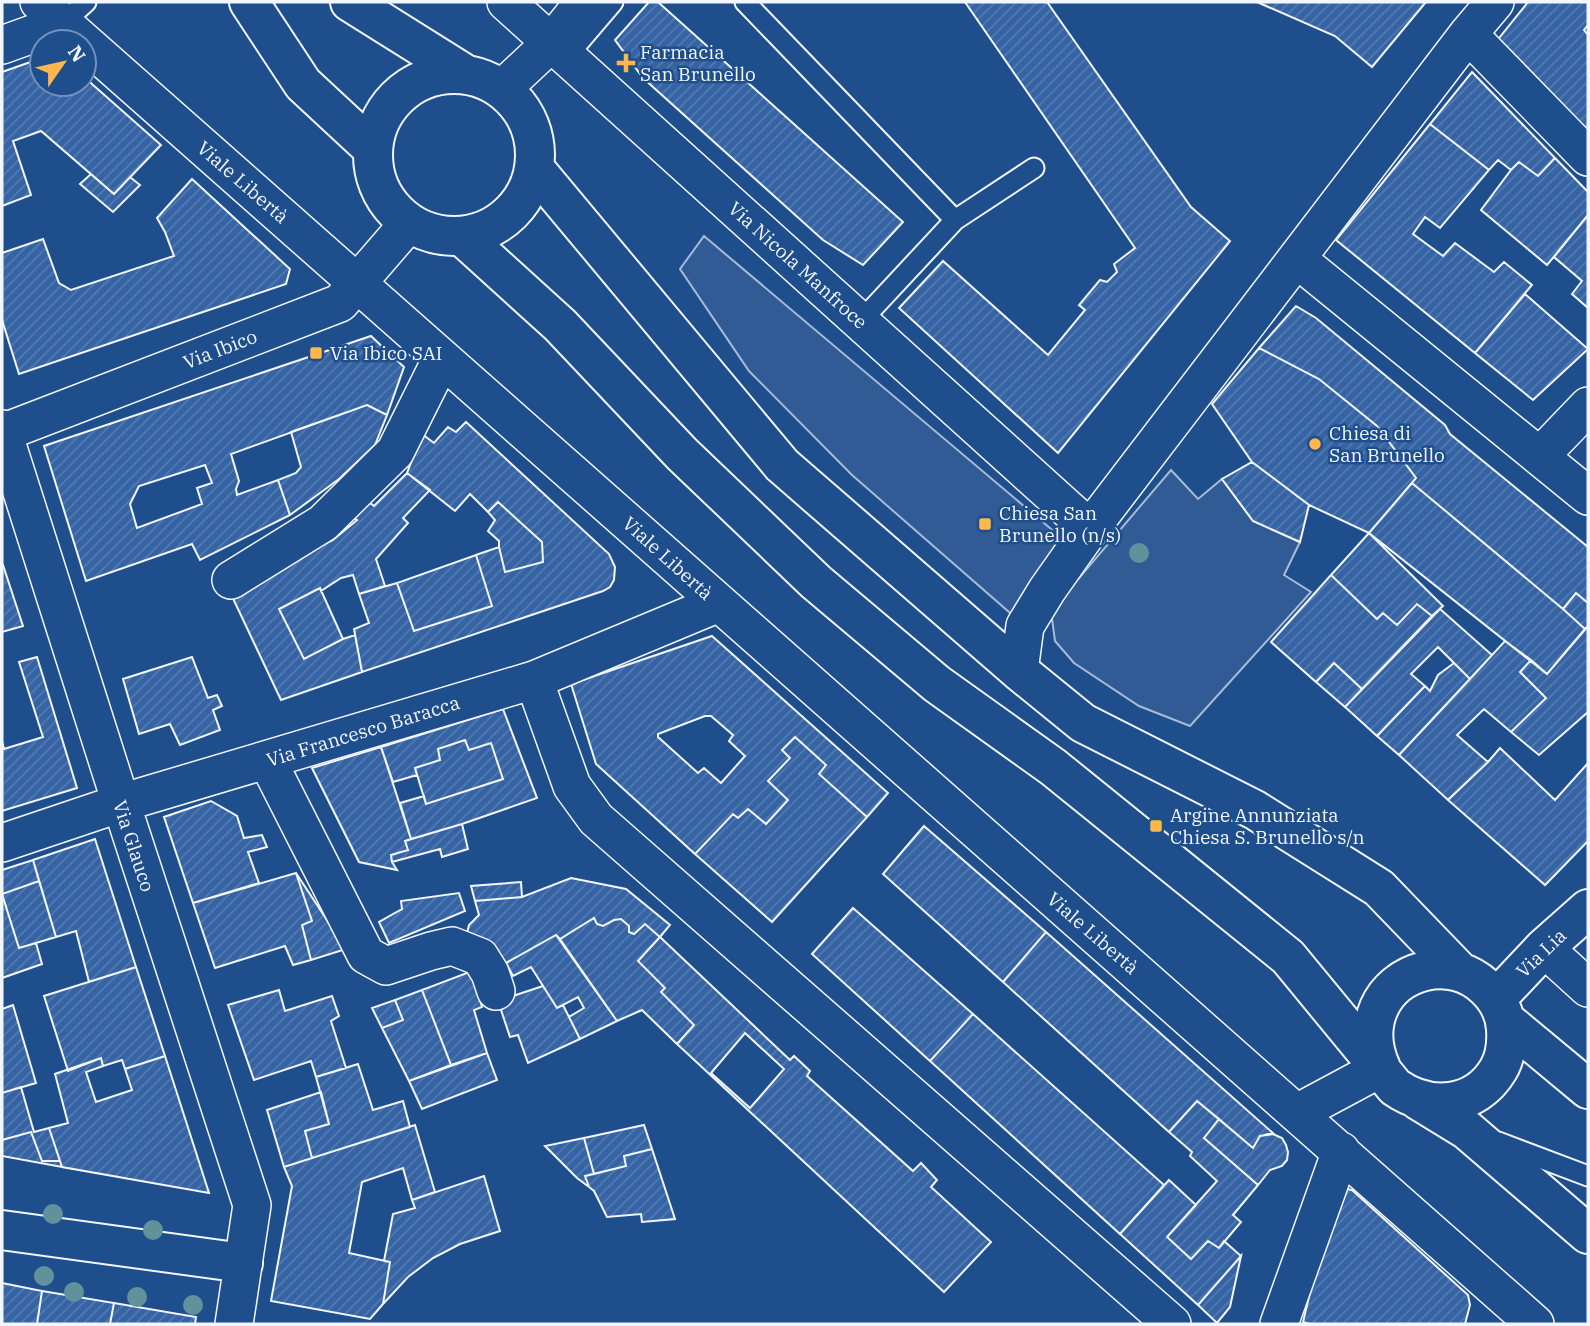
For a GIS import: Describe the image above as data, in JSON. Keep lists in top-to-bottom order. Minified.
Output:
{"streets":{"street":["Viale Libertà","Via Nicola Manfroce","Via Ibico","Via Francesco Baracca","Via Glauco","Via Lia"]},"crossings":[["Viale Libertà","Via Ibico"],["Viale Libertà","Via Francesco Baracca"],["Via Ibico","Via Glauco"],["Via Francesco Baracca","Via Glauco"]],"places":{"health":["Farmacia San Brunello"],"transit":["Via Ibico SAI","Chiesa San Brunello (n/s)","Argine Annunziata Chiesa S. Brunello s/n"],"other":["Chiesa di San Brunello"]},"north":"top right"}
